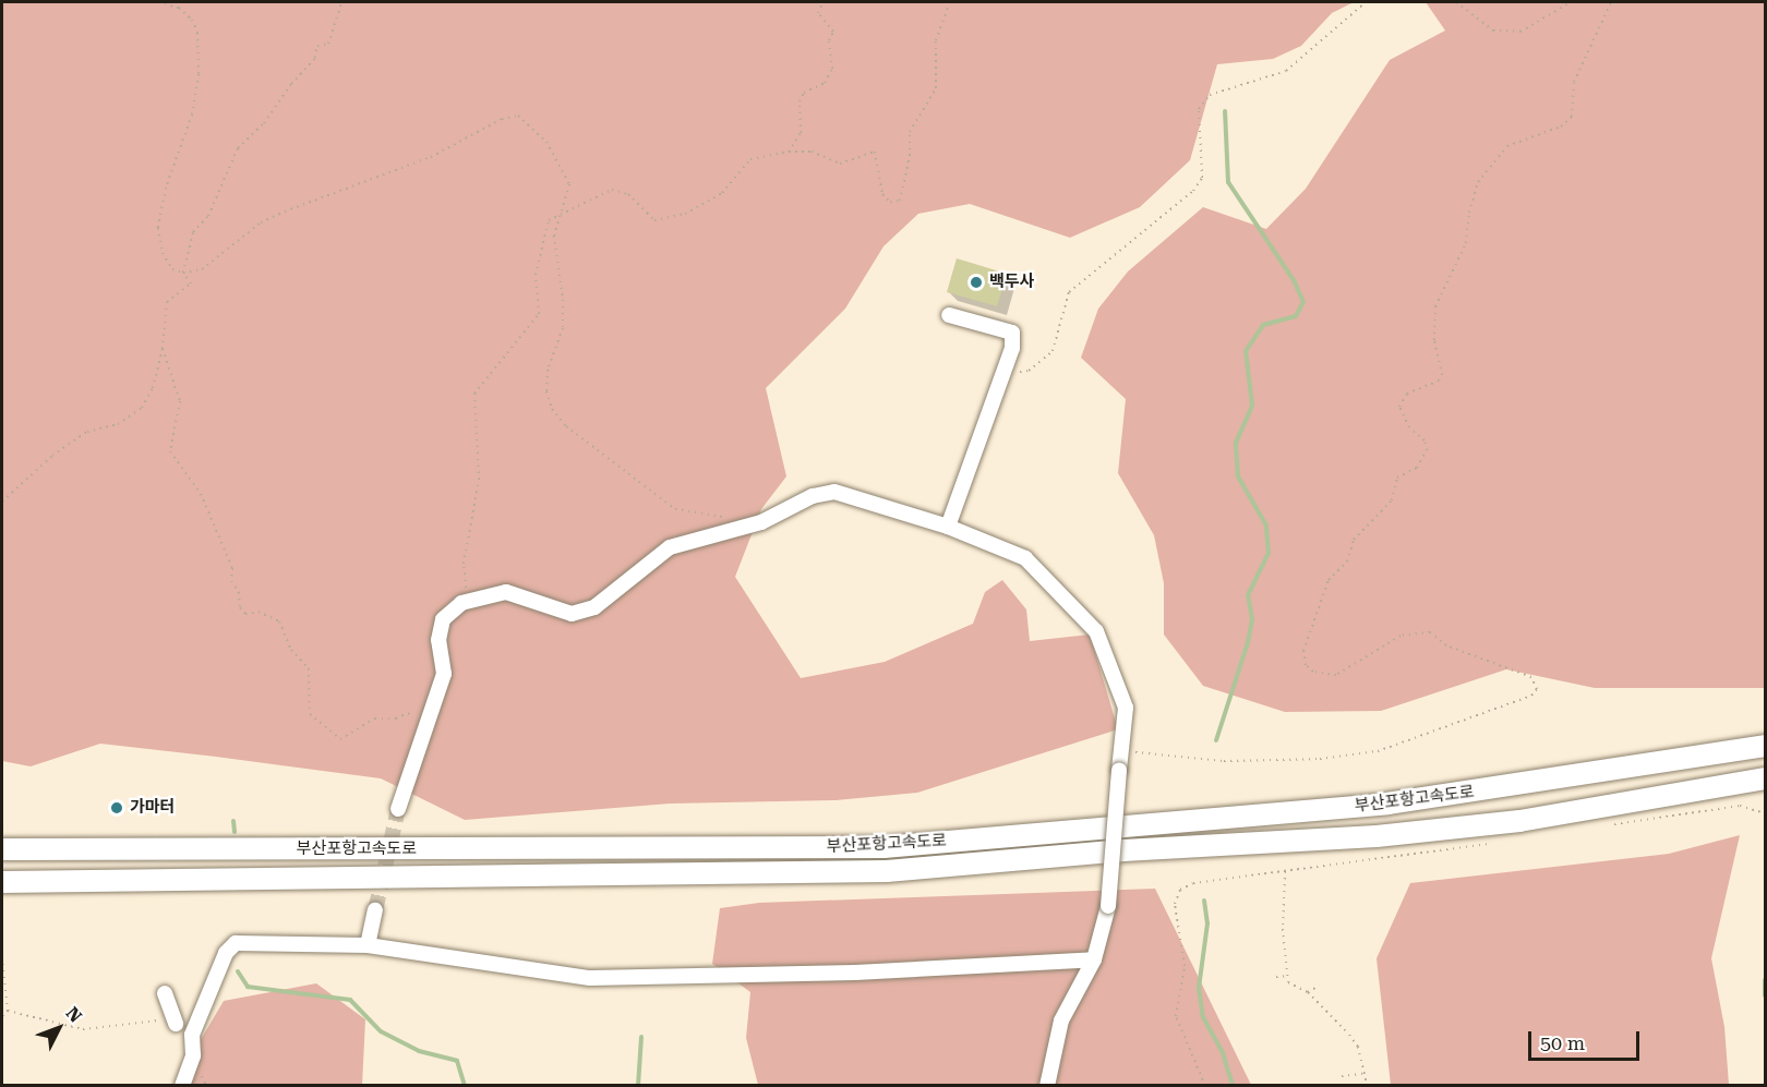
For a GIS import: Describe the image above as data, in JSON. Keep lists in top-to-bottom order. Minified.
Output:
{"streets":{"highway":["부산포항고속도로"]},"places":["백두사","가마터"],"scale_bar":"50 m","north":"top right"}
